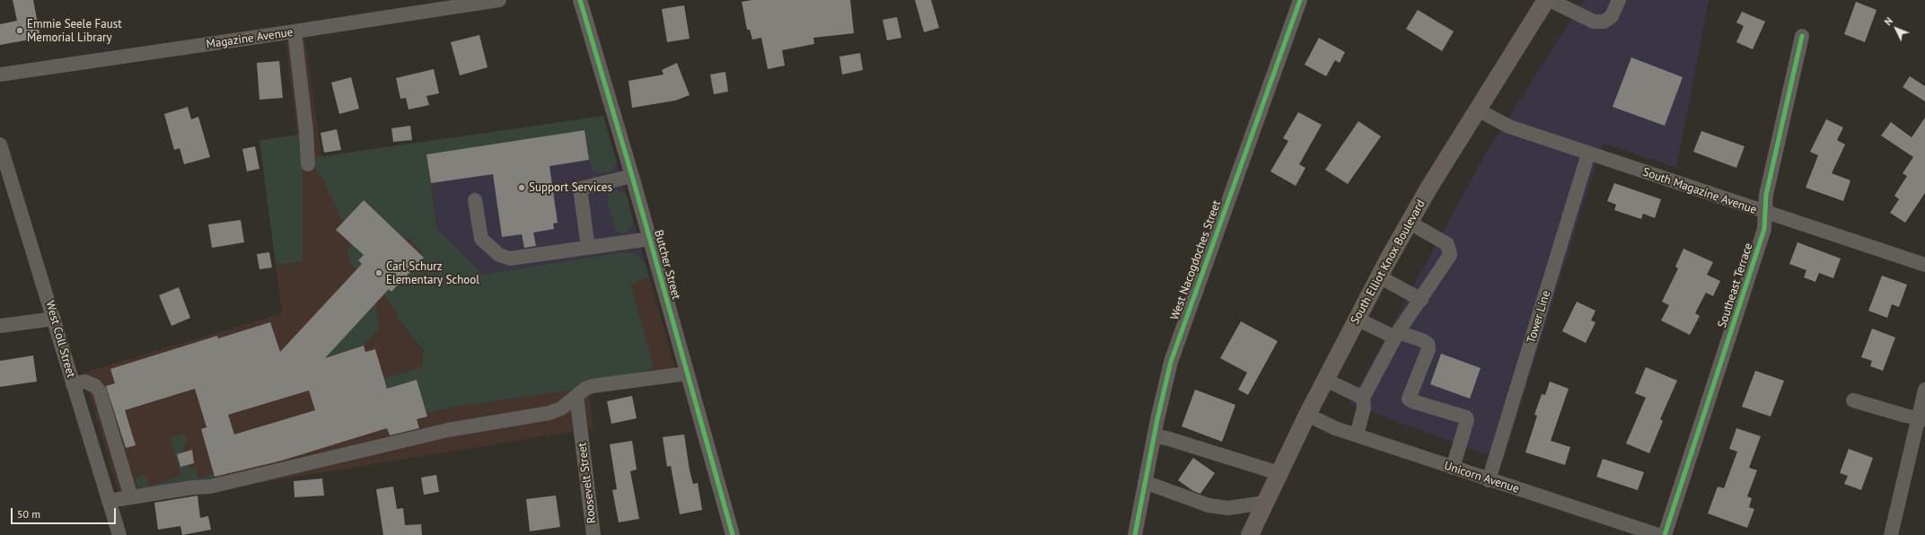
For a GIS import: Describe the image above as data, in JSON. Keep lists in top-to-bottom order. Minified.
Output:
{"streets":{"main road":["South Elliot Knox Boulevard"],"street":["Magazine Avenue","South Magazine Avenue","West Nacogdoches Street","Butcher Street","Southeast Terrace","Tower Line","West Coll Street","Unicorn Avenue","Roosevelt Street"]},"crossings":[["South Magazine Avenue","South Elliot Knox Boulevard"],["South Magazine Avenue","Southeast Terrace"],["South Magazine Avenue","Tower Line"],["South Elliot Knox Boulevard","Unicorn Avenue"],["Tower Line","Unicorn Avenue"]],"places":["Emmie Seele Faust Memorial Library","Support Services","Carl Schurz Elementary School"],"scale_bar":"50 m","north":"top left"}
